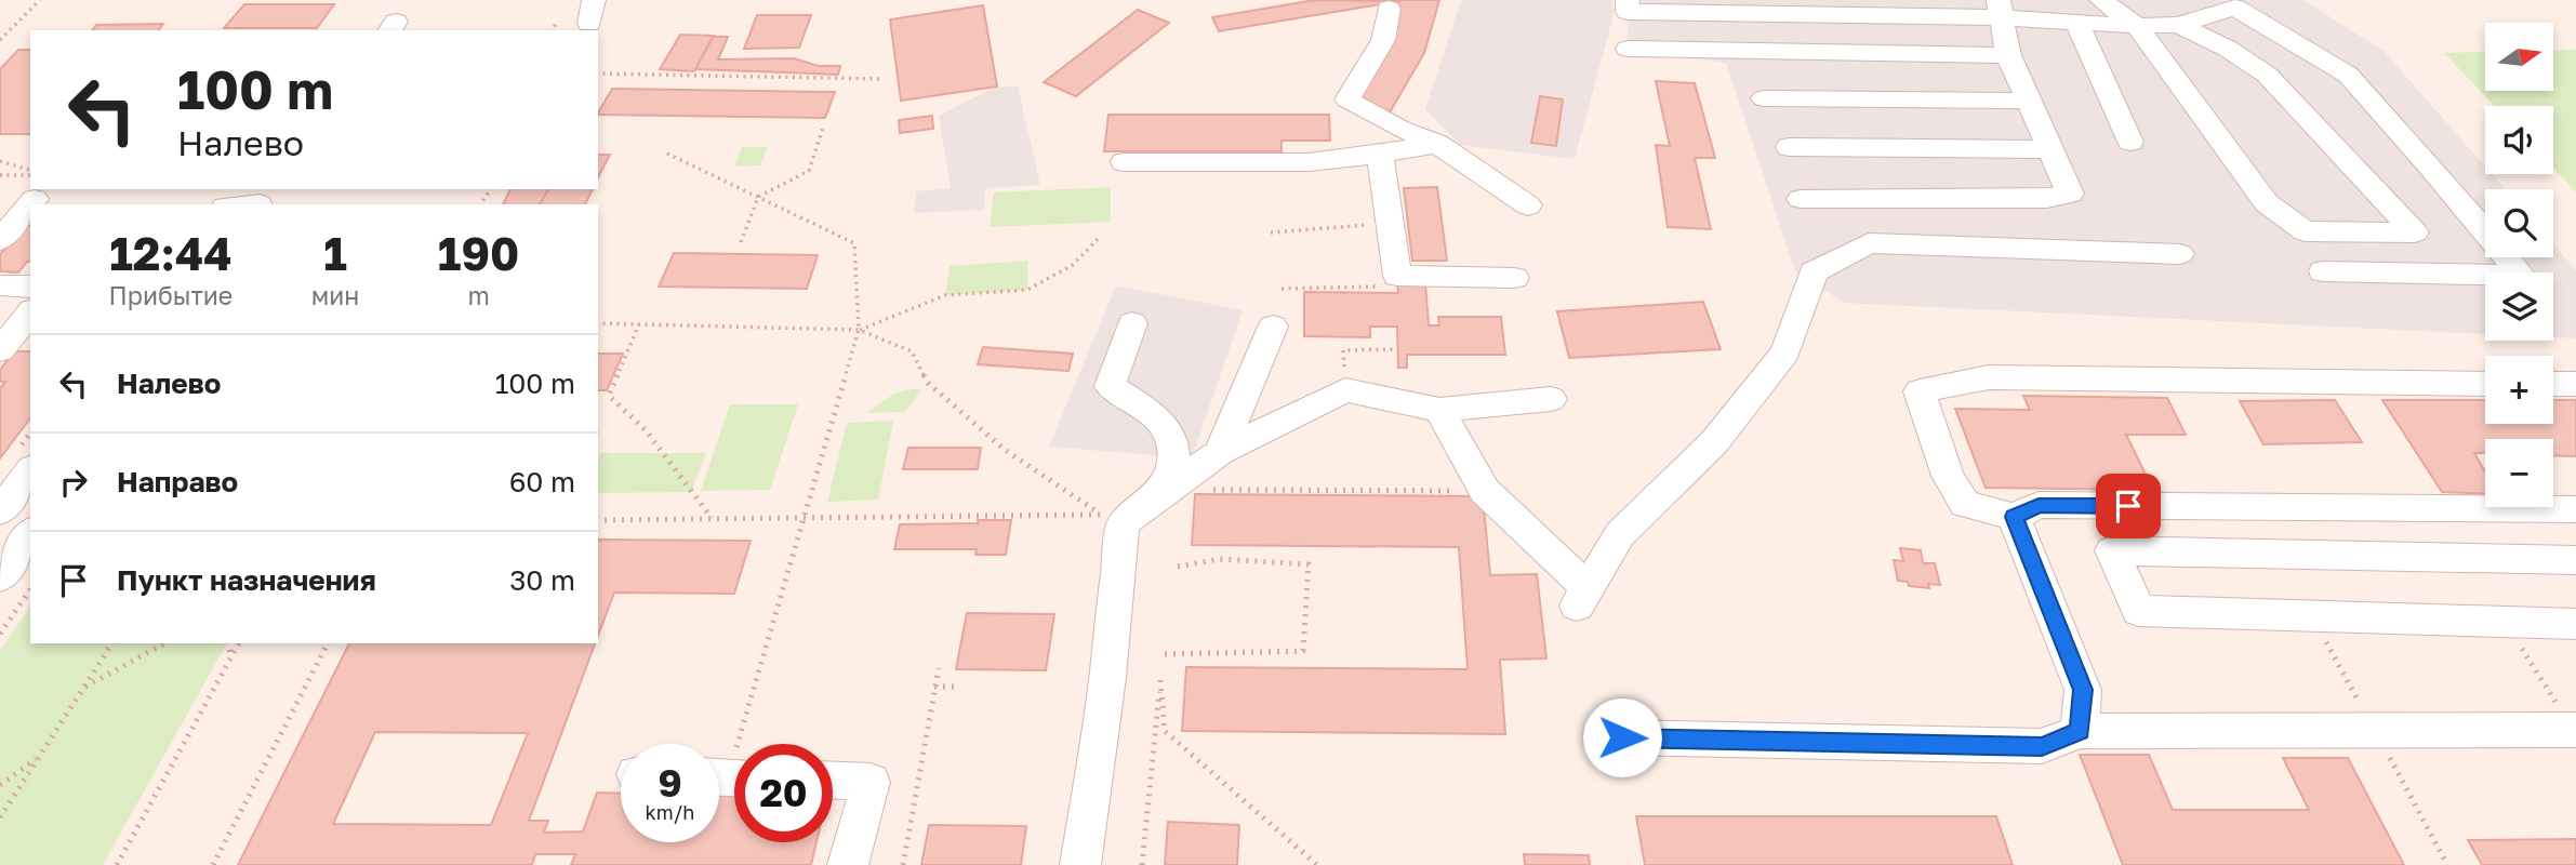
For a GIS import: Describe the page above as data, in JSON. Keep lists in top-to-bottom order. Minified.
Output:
{"north":"right","page":{"map_buttons":["+","−"],"turn":["100 m","Налево"],"eta":["12:44","Прибытие","1","мин","190","m"],"list":[{"name":"Налево","value":"100 m"},{"name":"Направо","value":"60 m"},{"name":"Пункт назначения","value":"30 m"}],"speed":"9 km/h","limit":"20"}}
